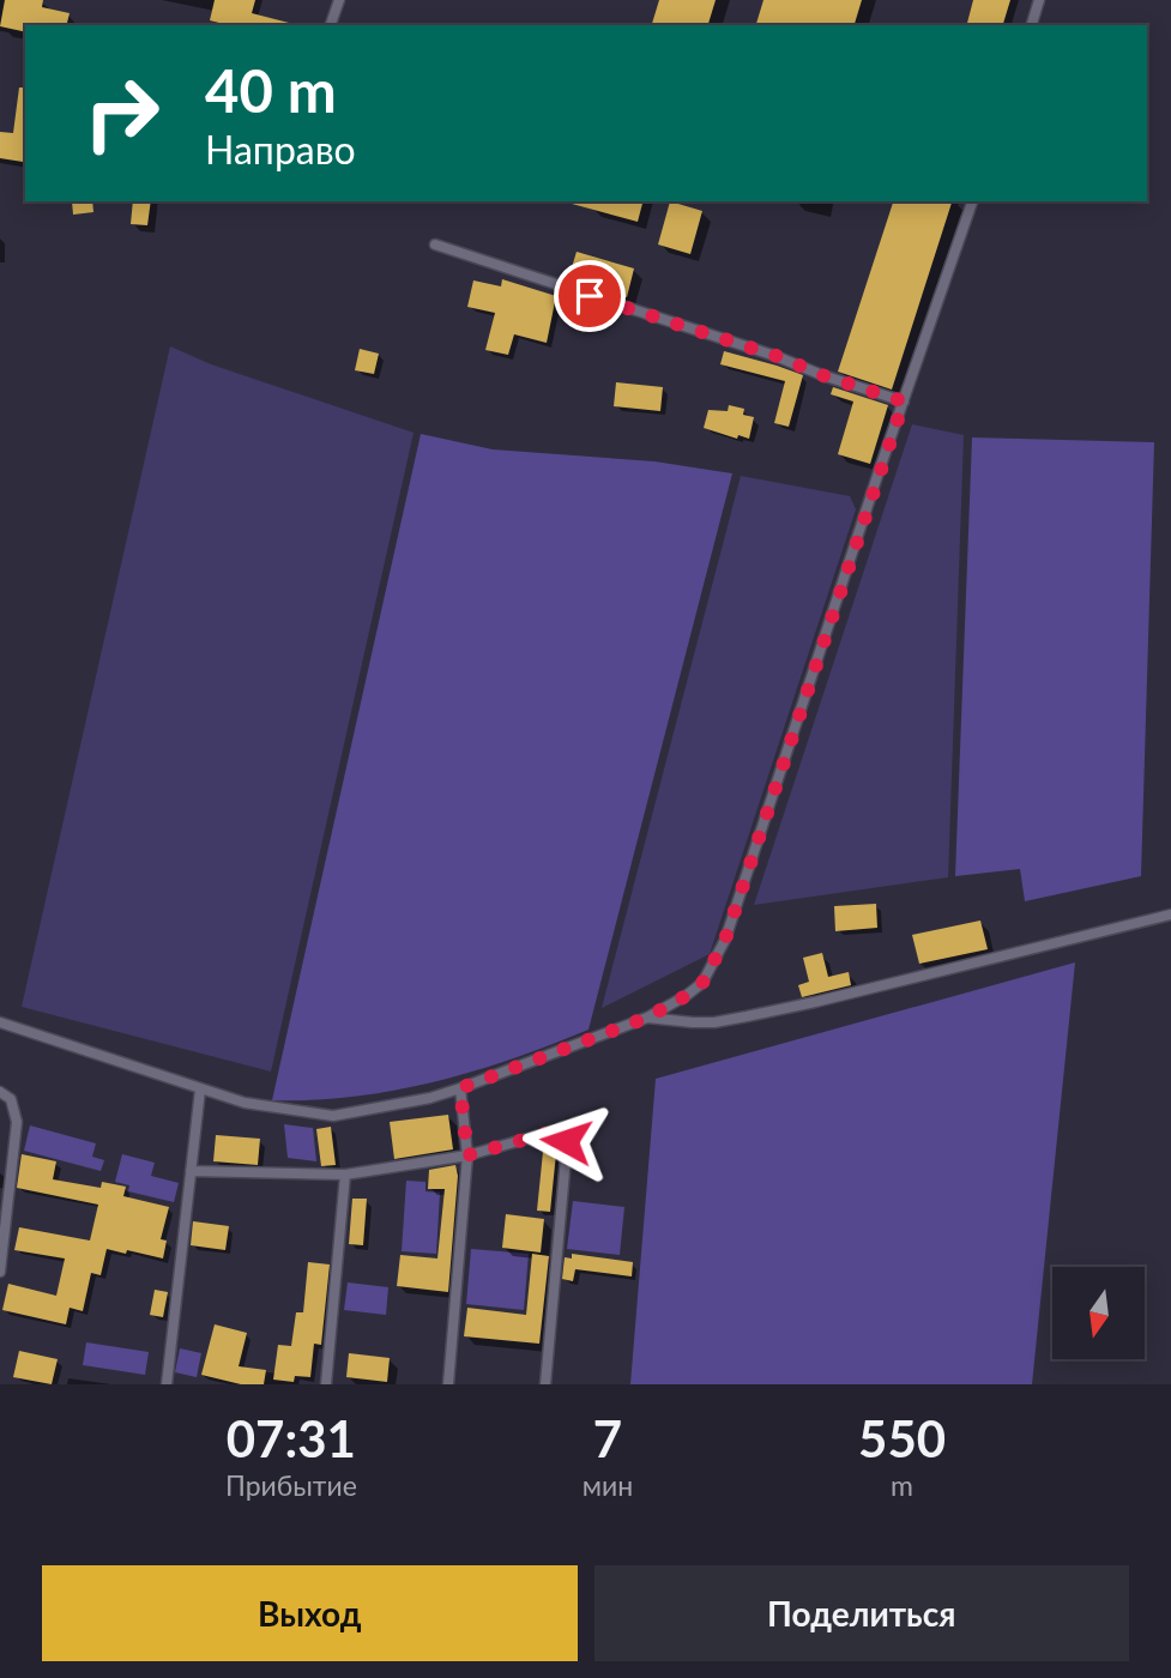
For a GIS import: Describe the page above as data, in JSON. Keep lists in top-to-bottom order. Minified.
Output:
{"north":"bottom","page":{"turn":["40 m","Направо"],"eta":["07:31","Прибытие","7","мин","550","m"],"buttons":["Выход","Поделиться"]}}
